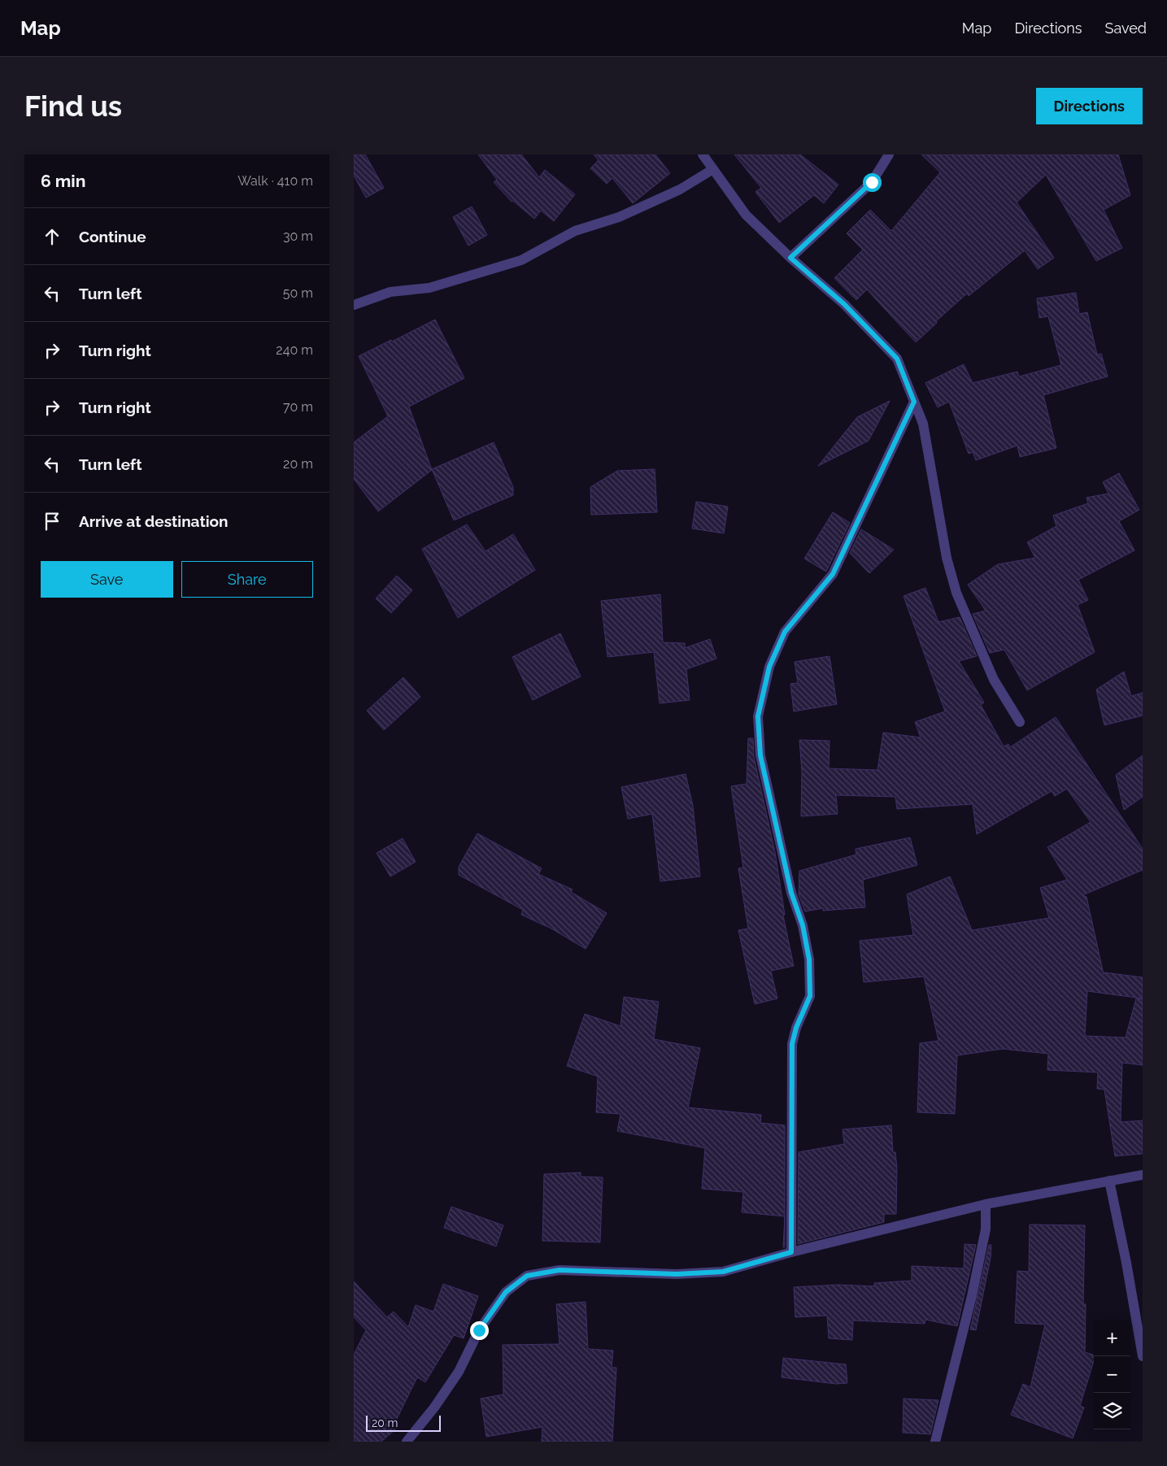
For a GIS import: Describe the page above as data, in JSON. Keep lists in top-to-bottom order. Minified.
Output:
{"scale_bar":"20 m","page":{"header":"Map","nav":["Map","Directions","Saved"],"buttons":["Directions",["Save","Share"]],"title":"Find us","heading":["6 min","Walk · 410 m"],"list":[["Continue","30 m"],["Turn left","50 m"],["Turn right","240 m"],["Turn right","70 m"],["Turn left","20 m"],"Arrive at destination"],"map_buttons":["+","−"],"scale":"20 m"}}
